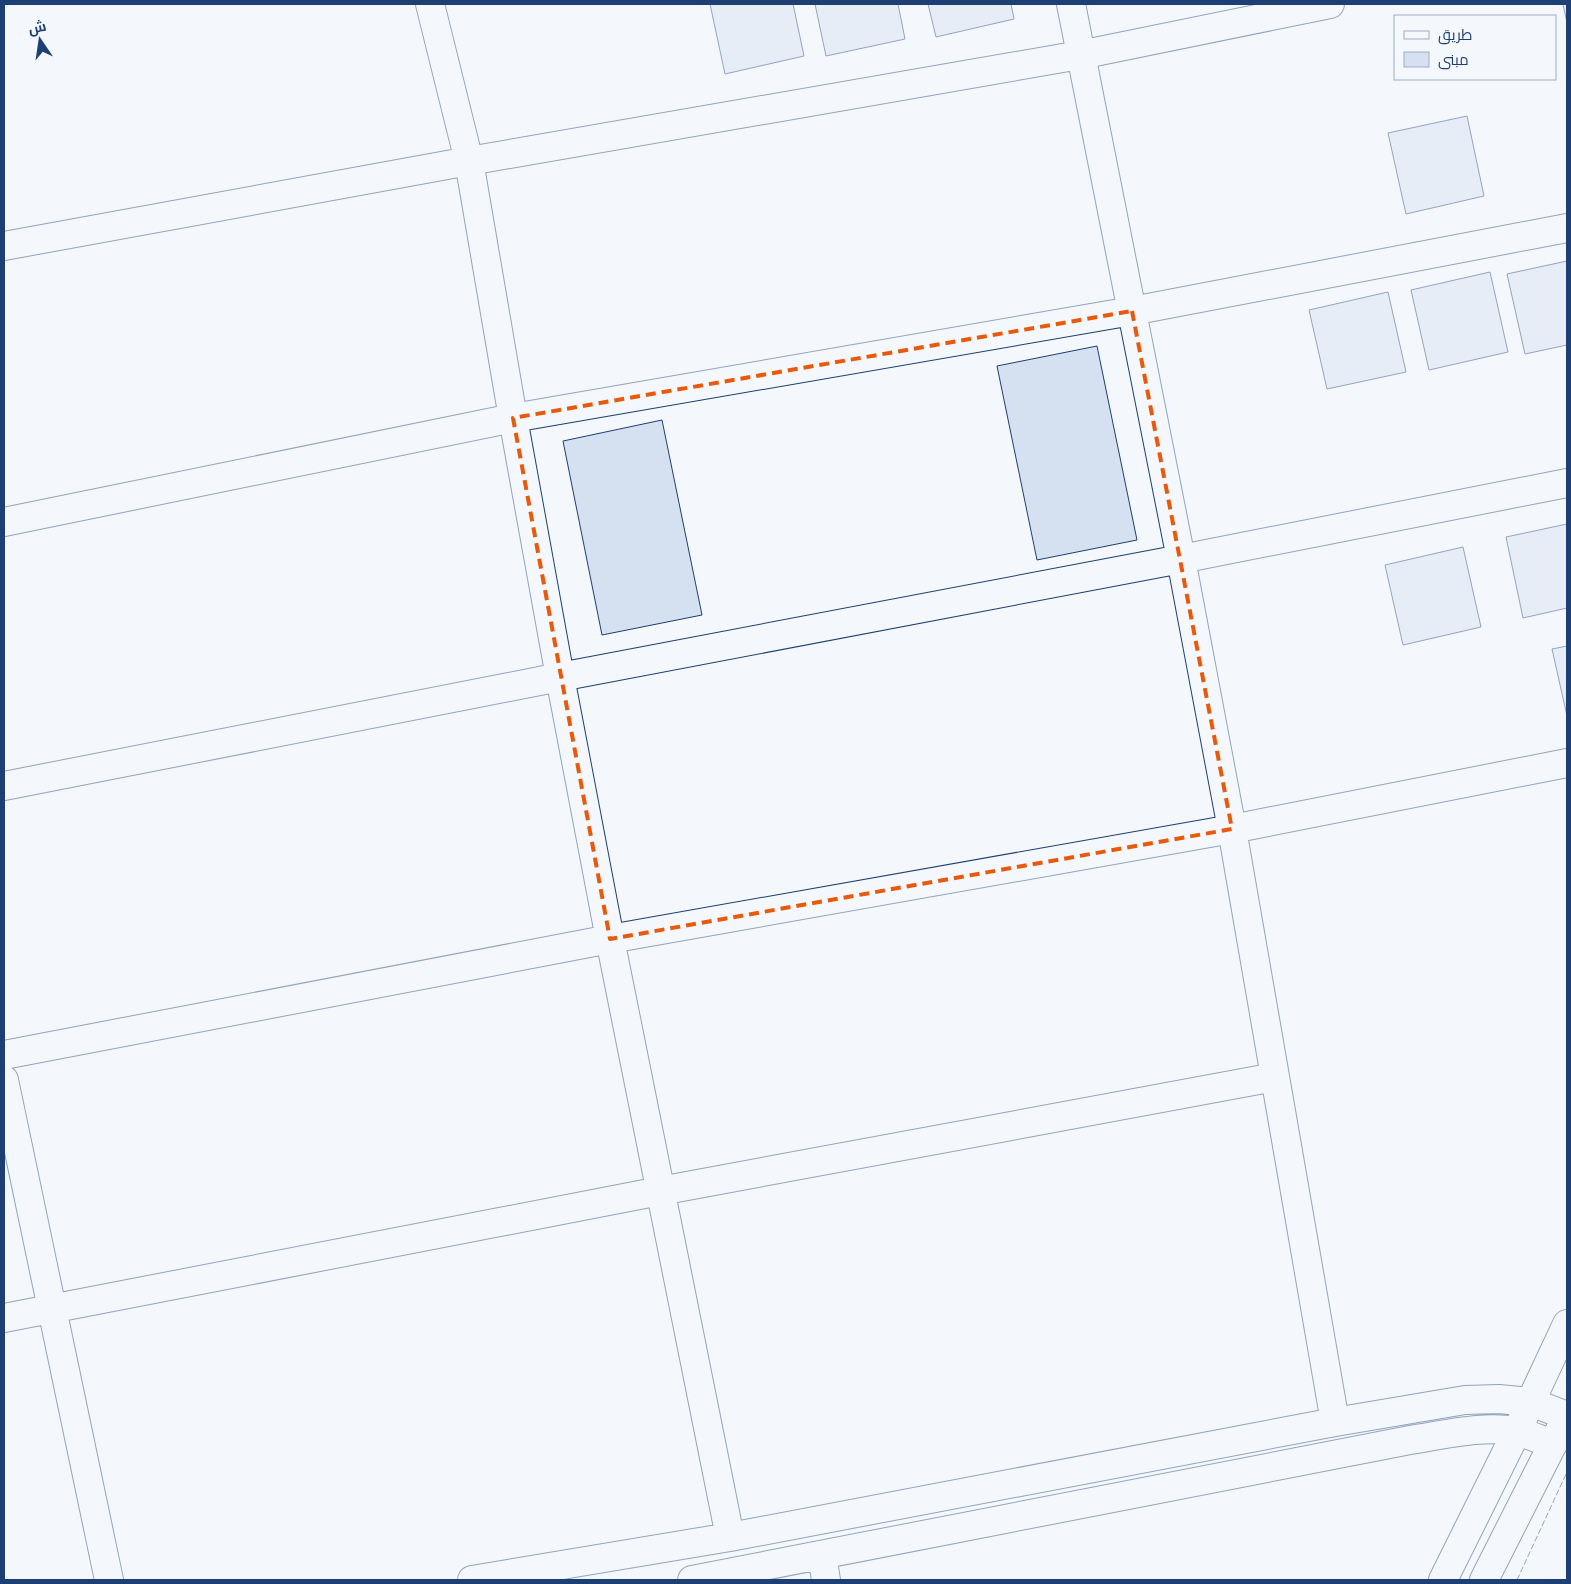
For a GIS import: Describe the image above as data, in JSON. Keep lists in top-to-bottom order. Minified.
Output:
{"legend":["طريق","مبنى"],"north":"top"}
